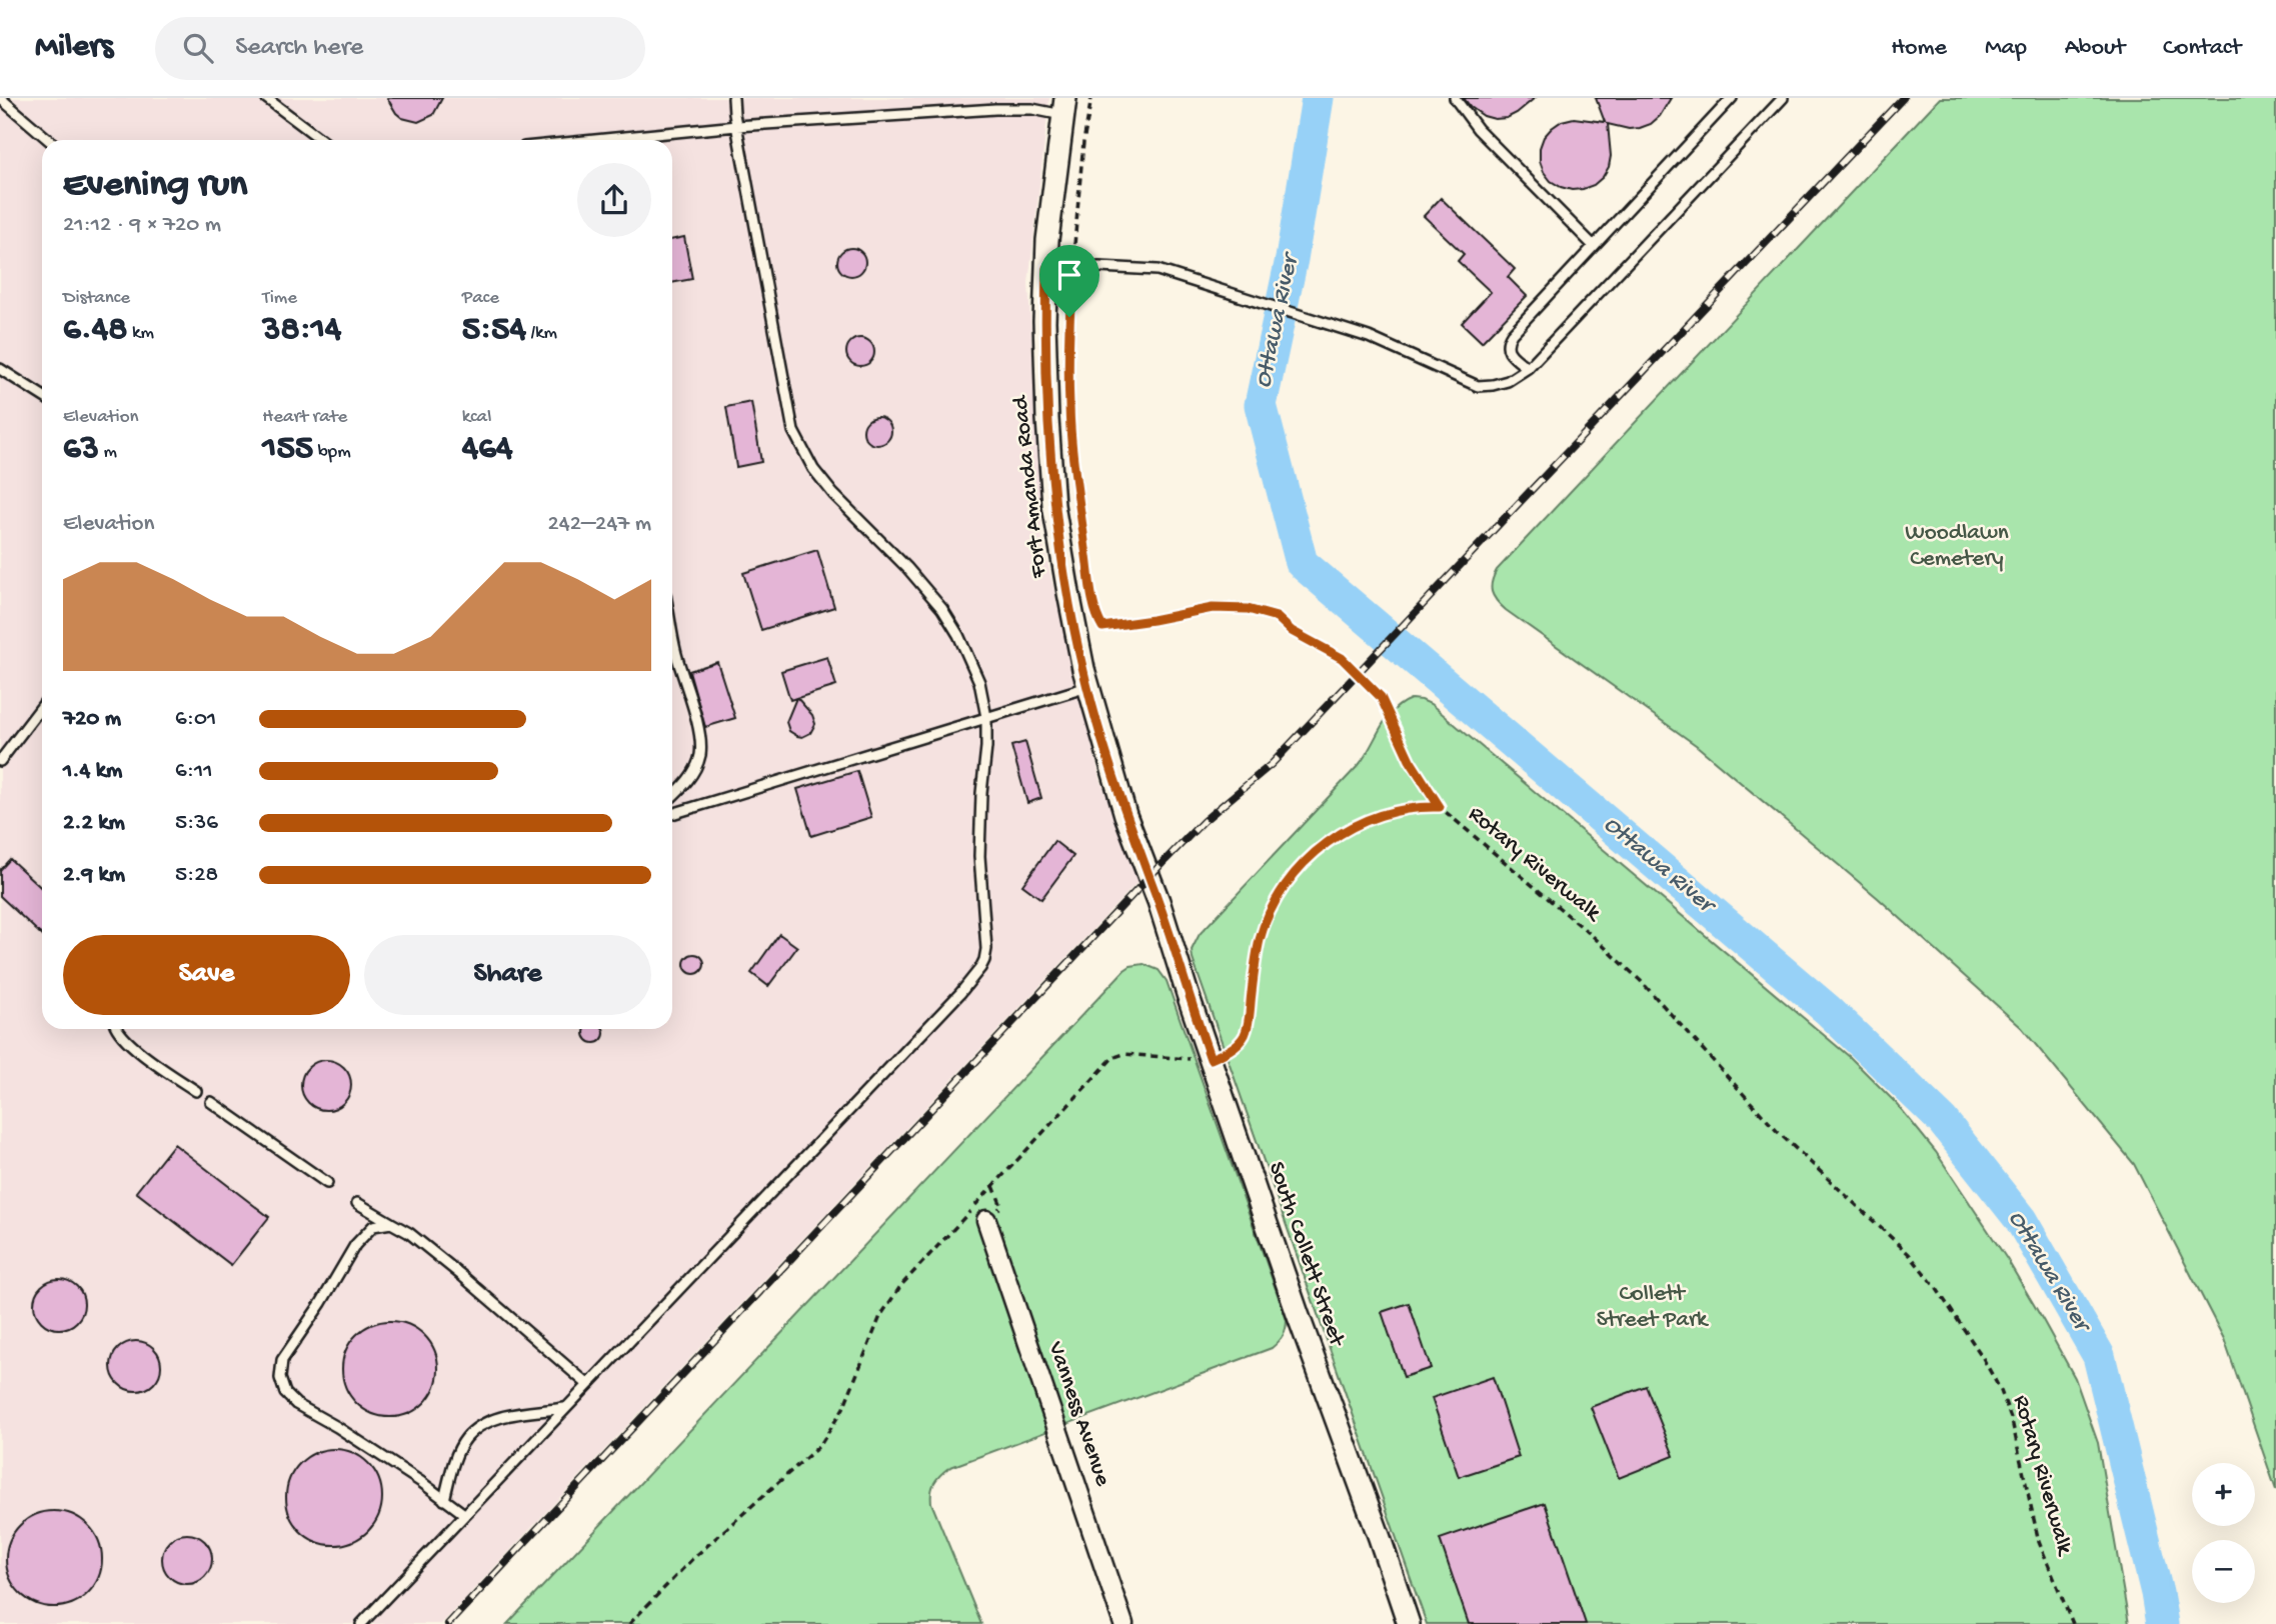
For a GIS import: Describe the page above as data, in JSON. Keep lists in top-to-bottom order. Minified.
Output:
{"streets":{"street":["Fort Amanda Road","South Collett Street","Vanness Avenue"],"path":["Rotary Riverwalk"]},"crossings":[["Fort Amanda Road","South Collett Street"]],"water":["Ottawa River"],"parks":["Woodlawn Cemetery","Collett Street Park"],"page":{"header":"Milers","search":"Search here","nav":["Home","Map","About","Contact"],"heading":["Evening run","21:12 · 9 × 720 m"],"stats":[["Distance","6.48 km"],["Time","38:14"],["Pace","5:54 /km"],["Elevation","63 m"],["Heart rate","155 bpm"],["kcal","464"]],"chart":["Elevation","242–247 m"],"list":[{"name":"720 m","note":"6:01"},{"name":"1.4 km","note":"6:11"},{"name":"2.2 km","note":"5:36"},{"name":"2.9 km","note":"5:28"}],"buttons":["Save","Share"],"map_buttons":["+","−"]}}
